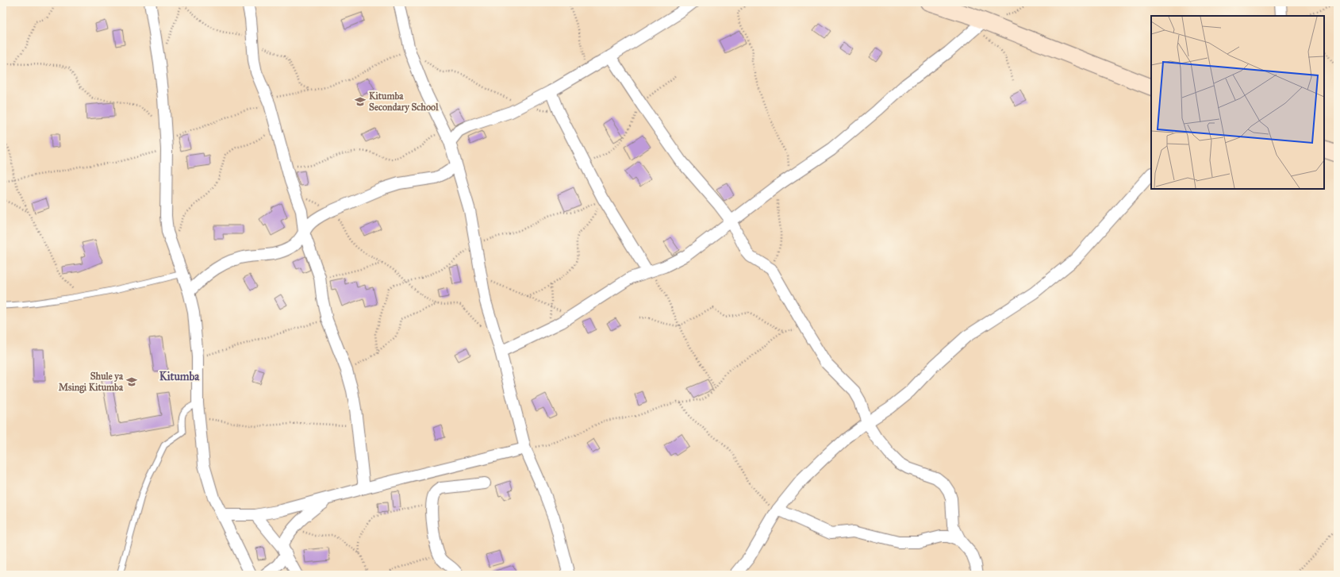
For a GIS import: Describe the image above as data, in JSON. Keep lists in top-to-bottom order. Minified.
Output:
{"districts":["Kitumba"],"places":{"school or university":["Kitumba Secondary School","Shule ya Msingi Kitumba"]}}
